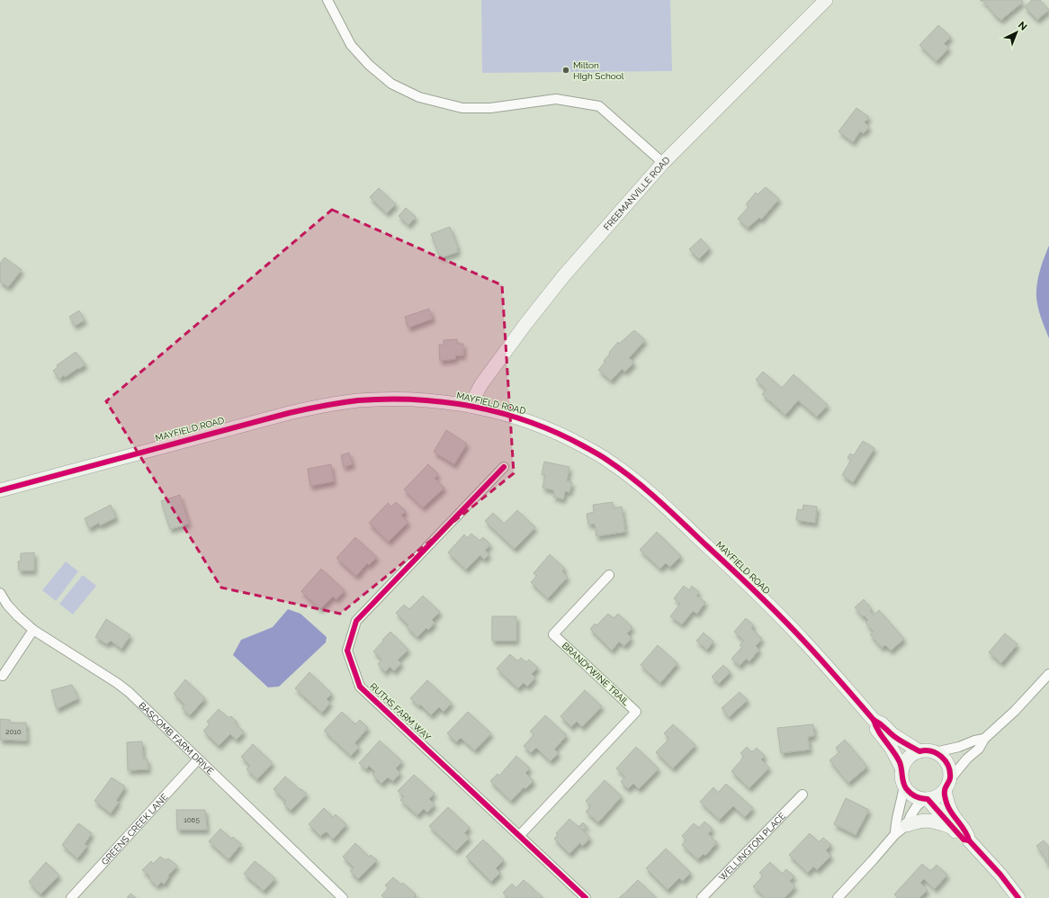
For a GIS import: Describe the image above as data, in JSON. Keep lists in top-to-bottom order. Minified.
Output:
{"streets":{"street":["FREEMANVILLE ROAD","MAYFIELD ROAD","BRANDYWINE TRAIL","RUTHS FARM WAY","BASCOMB FARM DRIVE","GREENS CREEK LANE","WELLINGTON PLACE"]},"crossings":[["FREEMANVILLE ROAD","MAYFIELD ROAD"],["BRANDYWINE TRAIL","RUTHS FARM WAY"],["BASCOMB FARM DRIVE","GREENS CREEK LANE"]],"places":["Milton HIgh School"],"house_numbers":["2010","1065"],"north":"top right"}
